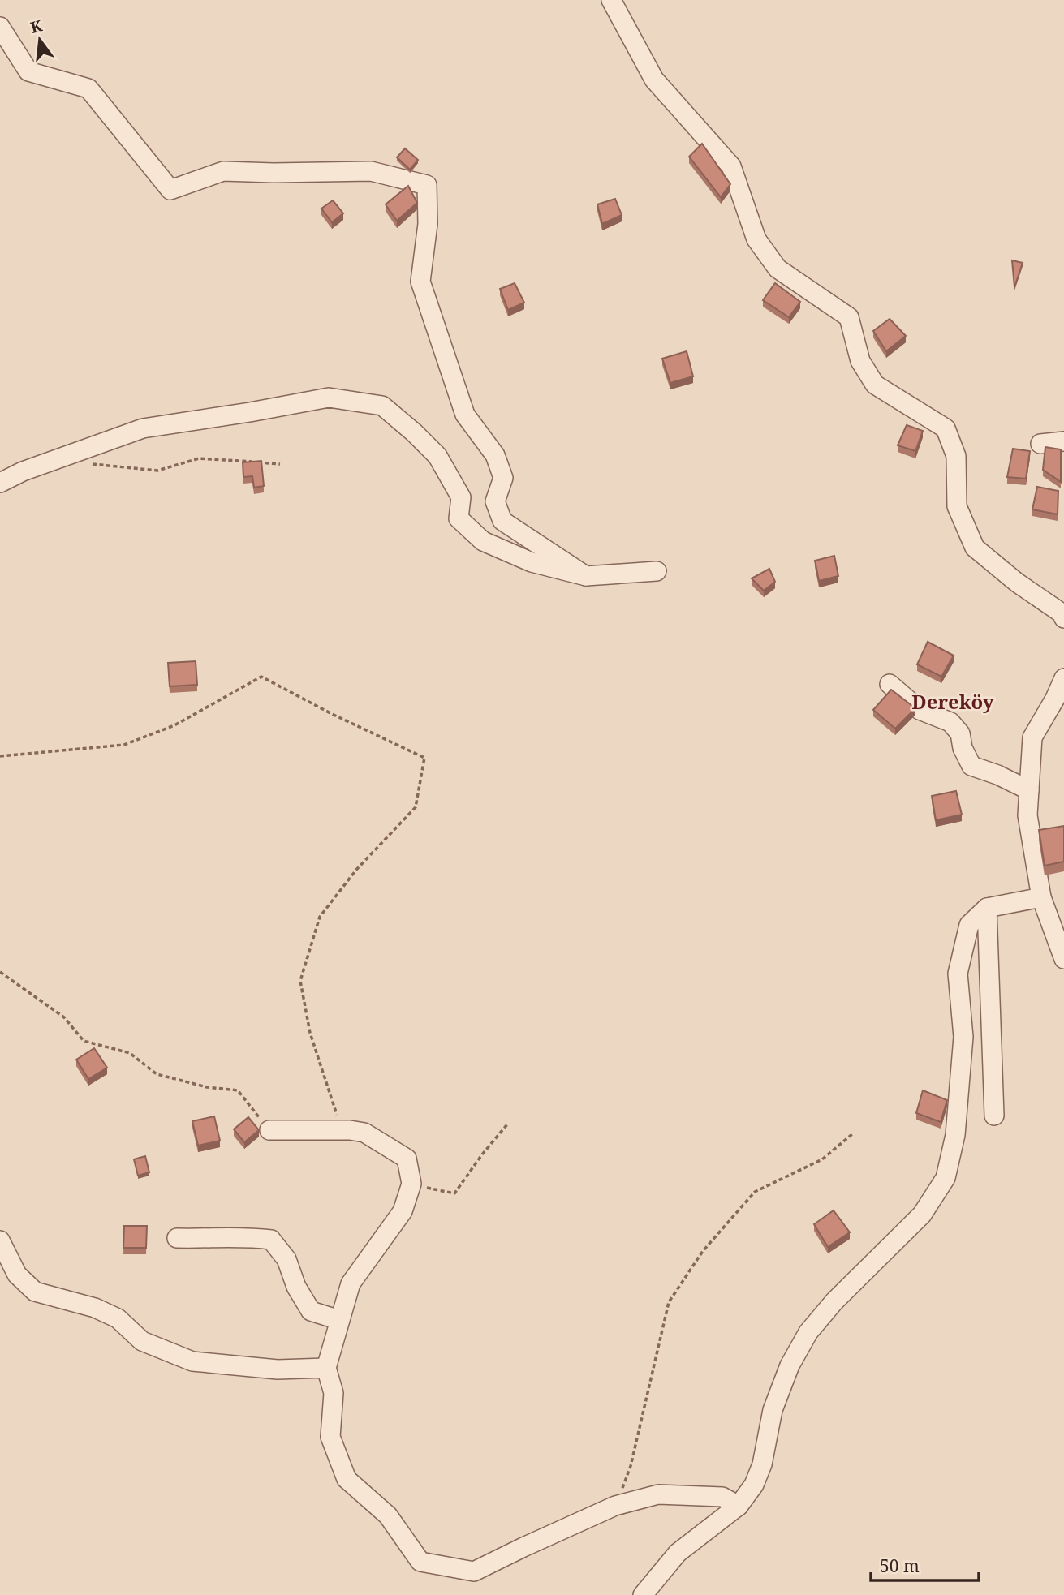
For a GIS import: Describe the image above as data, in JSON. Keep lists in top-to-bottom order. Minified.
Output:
{"districts":["Dereköy"],"scale_bar":"50 m","north":"top"}
